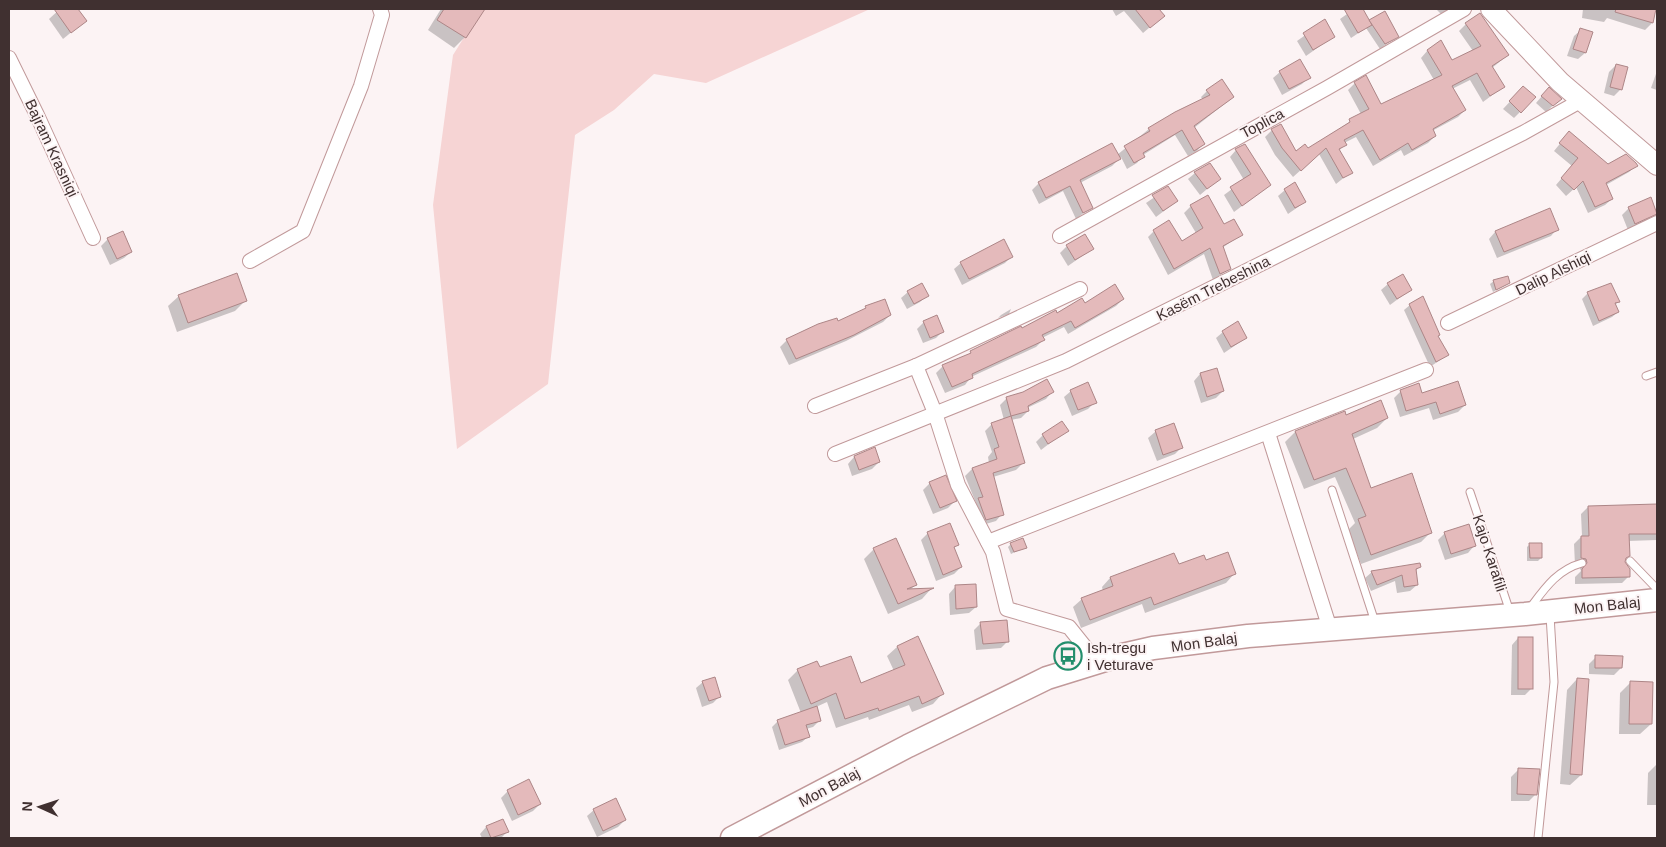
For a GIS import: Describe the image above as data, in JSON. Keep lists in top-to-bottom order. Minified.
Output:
{"streets":{"main road":["Mon Balaj"],"street":["Toplica","Bajram Krasniqi","Dalip Alshiqi","Kasëm Trebeshina"],"lane":["Kajo Karafili"]},"crossings":[["Kajo Karafili","Mon Balaj"]],"places":{"bus stop":["Ish-tregu i Veturave"]},"north":"left"}
